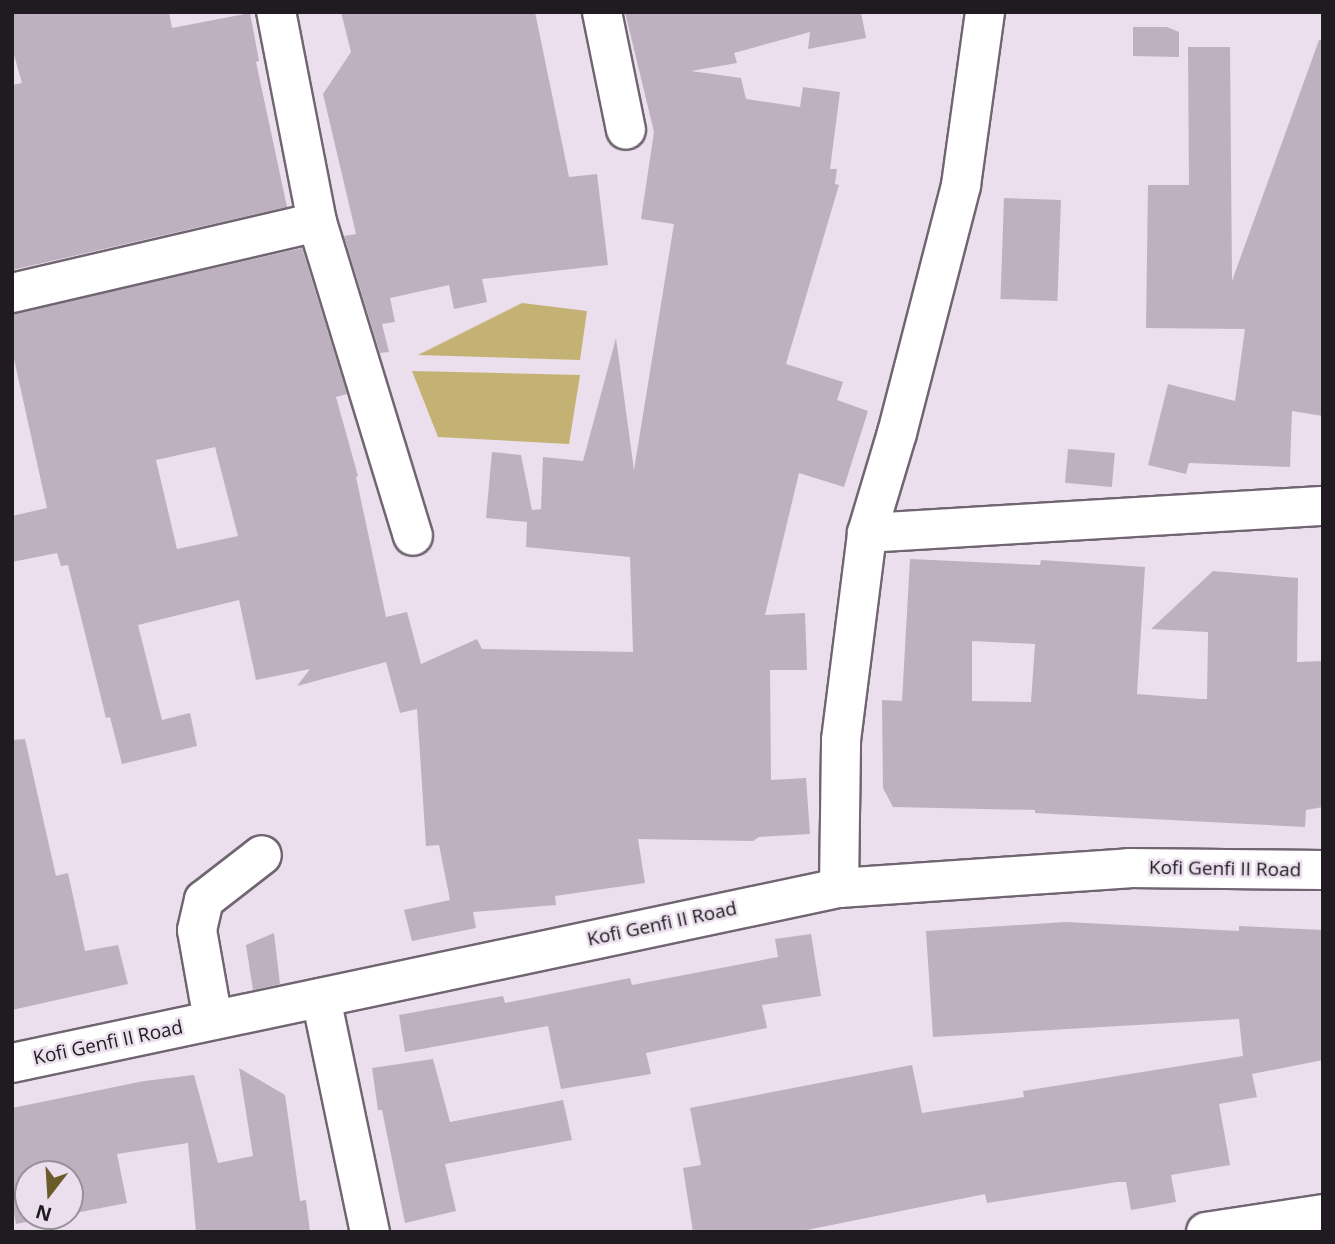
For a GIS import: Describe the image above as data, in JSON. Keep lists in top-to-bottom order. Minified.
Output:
{"streets":{"street":["Kofi Genfi II Road"]},"north":"bottom"}
